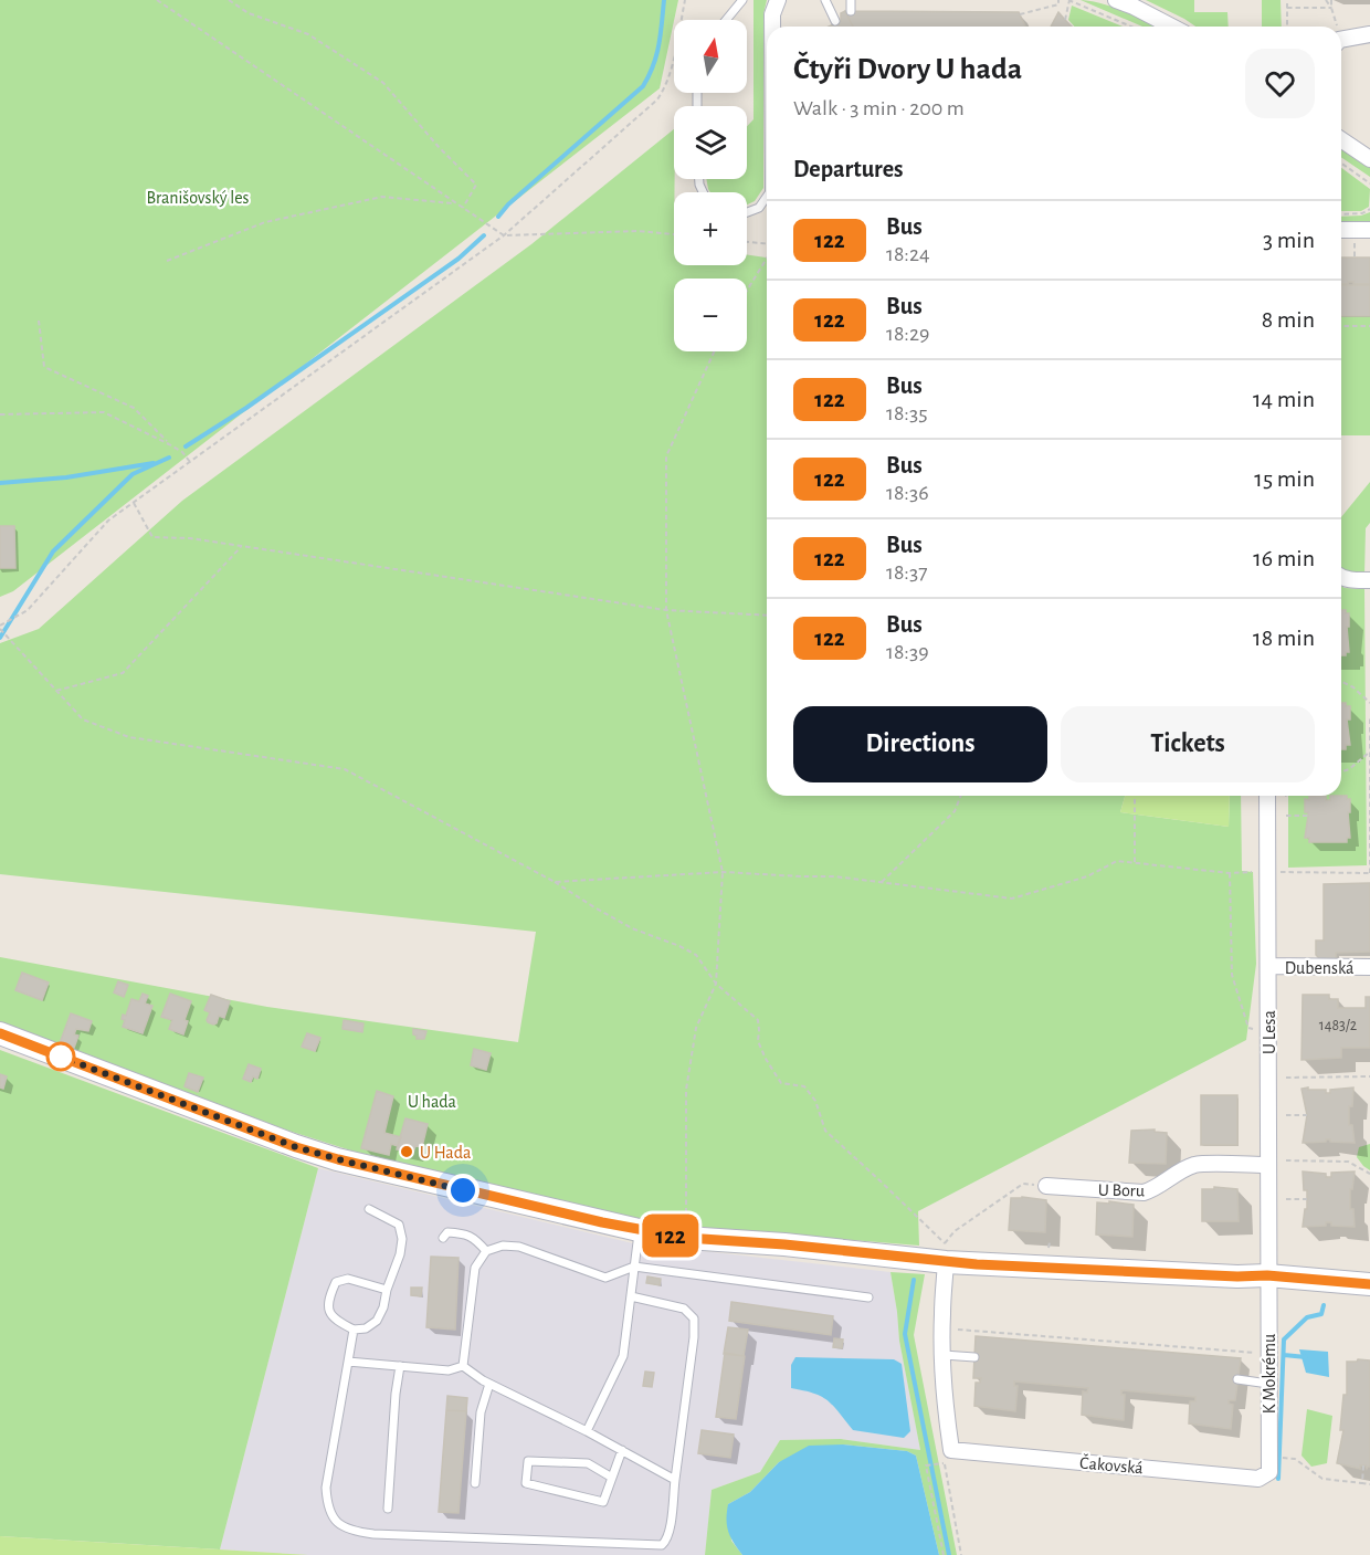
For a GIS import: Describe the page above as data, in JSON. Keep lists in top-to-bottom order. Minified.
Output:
{"streets":{"street":["Dubenská","U Lesa","U Boru","K Mokrému","Čakovská"]},"crossings":[["Dubenská","U Lesa"],["U Lesa","U Boru"],["U Lesa","K Mokrému"],["K Mokrému","Čakovská"]],"parks":["Branišovský les","U hada"],"places":["U Hada"],"lines":["bus line 122"],"house_numbers":["1483/2"],"north":"top","page":{"on_map":"122","map_buttons":["+","−"],"heading":[["Čtyři Dvory U hada","Walk · 3 min · 200 m"],"Departures"],"list":[{"mark":"122","name":"Bus","note":"18:24","value":"3 min"},{"mark":"122","name":"Bus","note":"18:29","value":"8 min"},{"mark":"122","name":"Bus","note":"18:35","value":"14 min"},{"mark":"122","name":"Bus","note":"18:36","value":"15 min"},{"mark":"122","name":"Bus","note":"18:37","value":"16 min"},{"mark":"122","name":"Bus","note":"18:39","value":"18 min"}],"buttons":["Directions","Tickets"]}}
